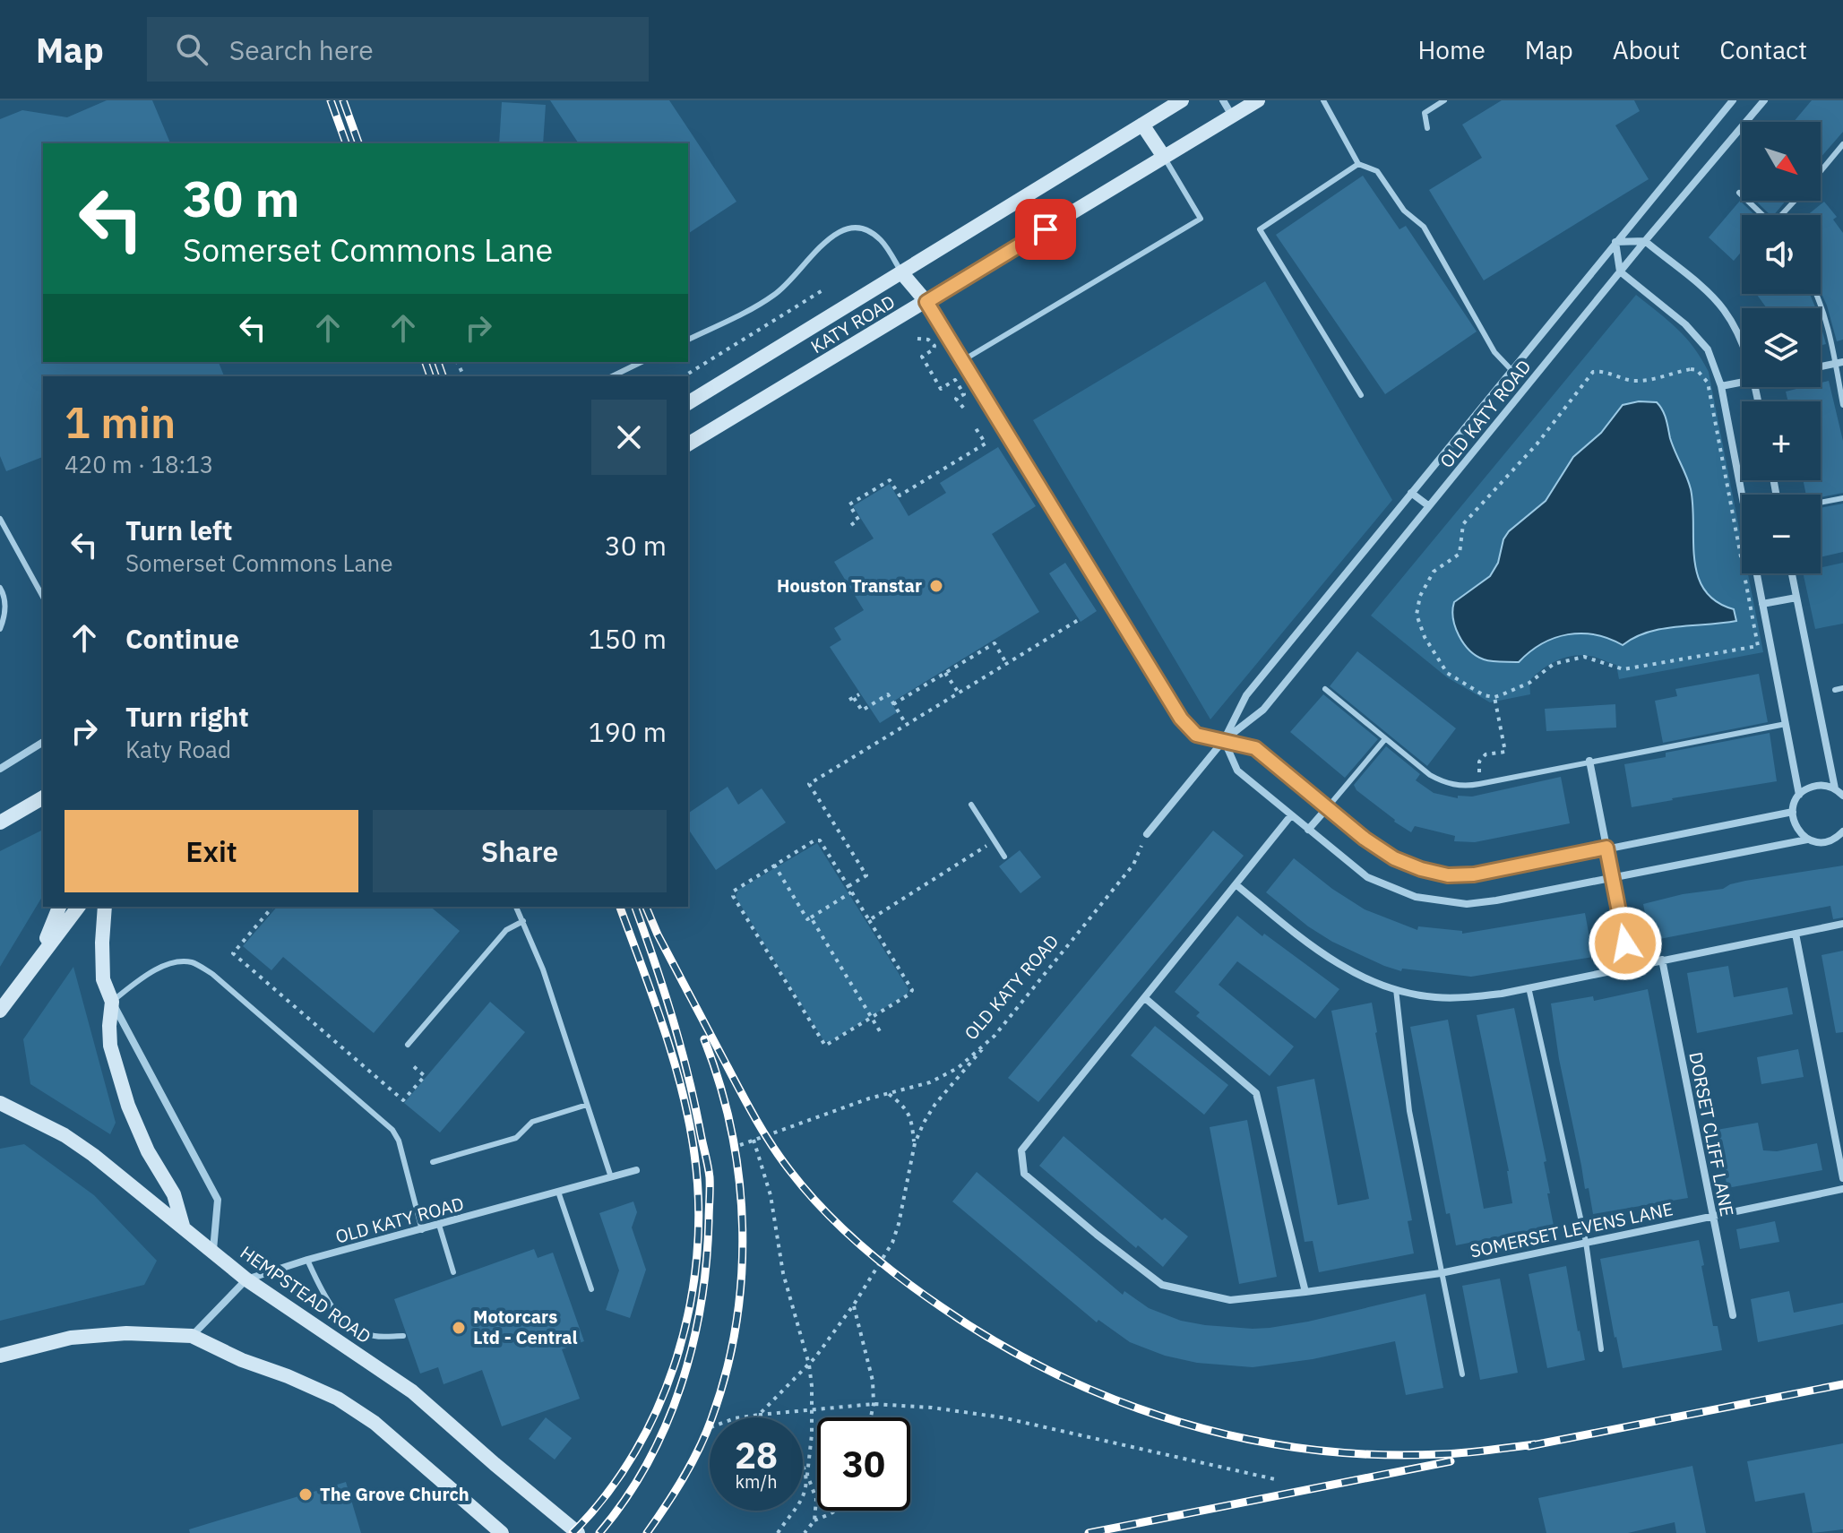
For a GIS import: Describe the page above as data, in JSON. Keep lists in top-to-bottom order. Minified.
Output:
{"streets":{"main road":["KATY ROAD","HEMPSTEAD ROAD"],"street":["OLD KATY ROAD","DORSET CLIFF LANE","SOMERSET LEVENS LANE"]},"crossings":[["OLD KATY ROAD","HEMPSTEAD ROAD"],["DORSET CLIFF LANE","SOMERSET LEVENS LANE"]],"places":["Houston Transtar","Motorcars Ltd - Central","The Grove Church"],"north":"bottom right","page":{"header":"Map","search":"Search here","nav":["Home","Map","About","Contact"],"map_buttons":["+","−"],"turn":["30 m","Somerset Commons Lane"],"heading":["1 min","420 m · 18:13"],"list":[{"name":"Turn left","note":"Somerset Commons Lane","value":"30 m"},{"name":"Continue","value":"150 m"},{"name":"Turn right","note":"Katy Road","value":"190 m"}],"buttons":["Exit","Share"],"speed":"28 km/h","limit":"30"}}
